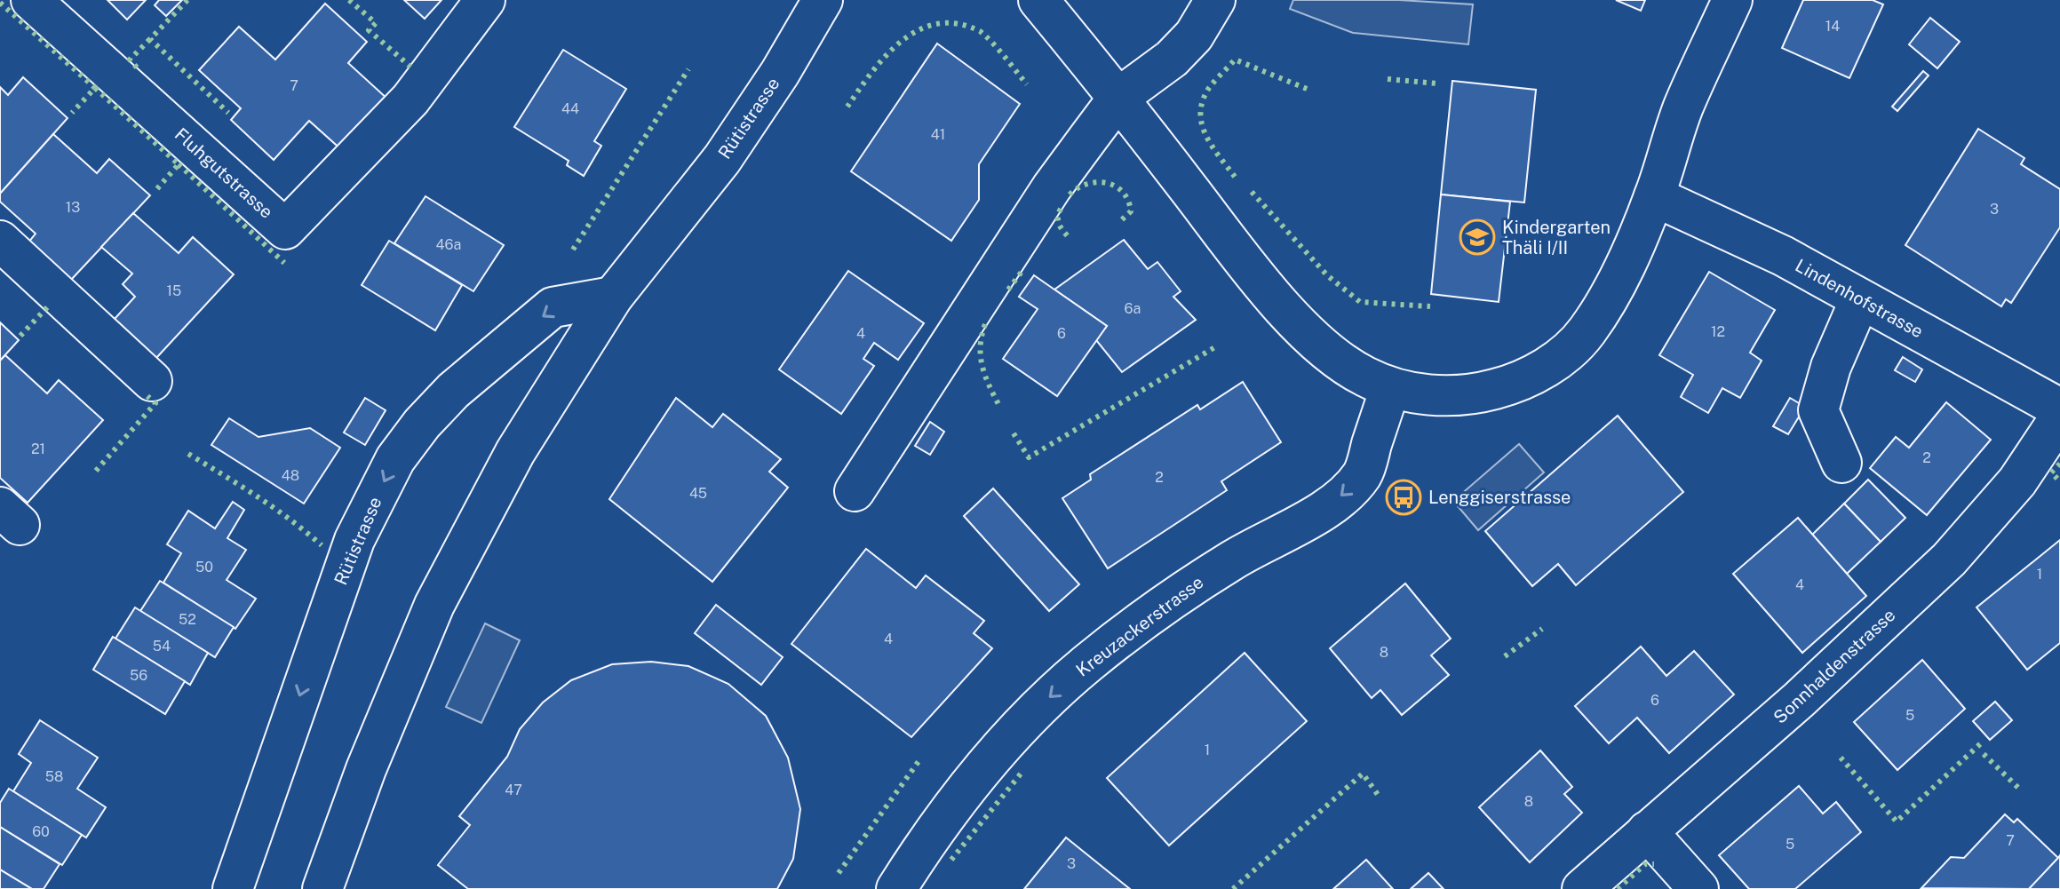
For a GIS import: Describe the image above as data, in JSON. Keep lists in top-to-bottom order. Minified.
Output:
{"streets":{"street":["Rütistrasse","Fluhgutstrasse","Lindenhofstrasse","Kreuzackerstrasse","Sonnhaldenstrasse"]},"places":{"school or university":["Kindergarten Thäli I/II"],"bus stop":["Lenggiserstrasse"]},"house_numbers":["14","7","44","41","13","3","46a","15","6a","12","4","6","21","2","48","2","45","50","1","4","52","4","54","8","56","6","5","1","58","47","8","60","7","5","3"]}
